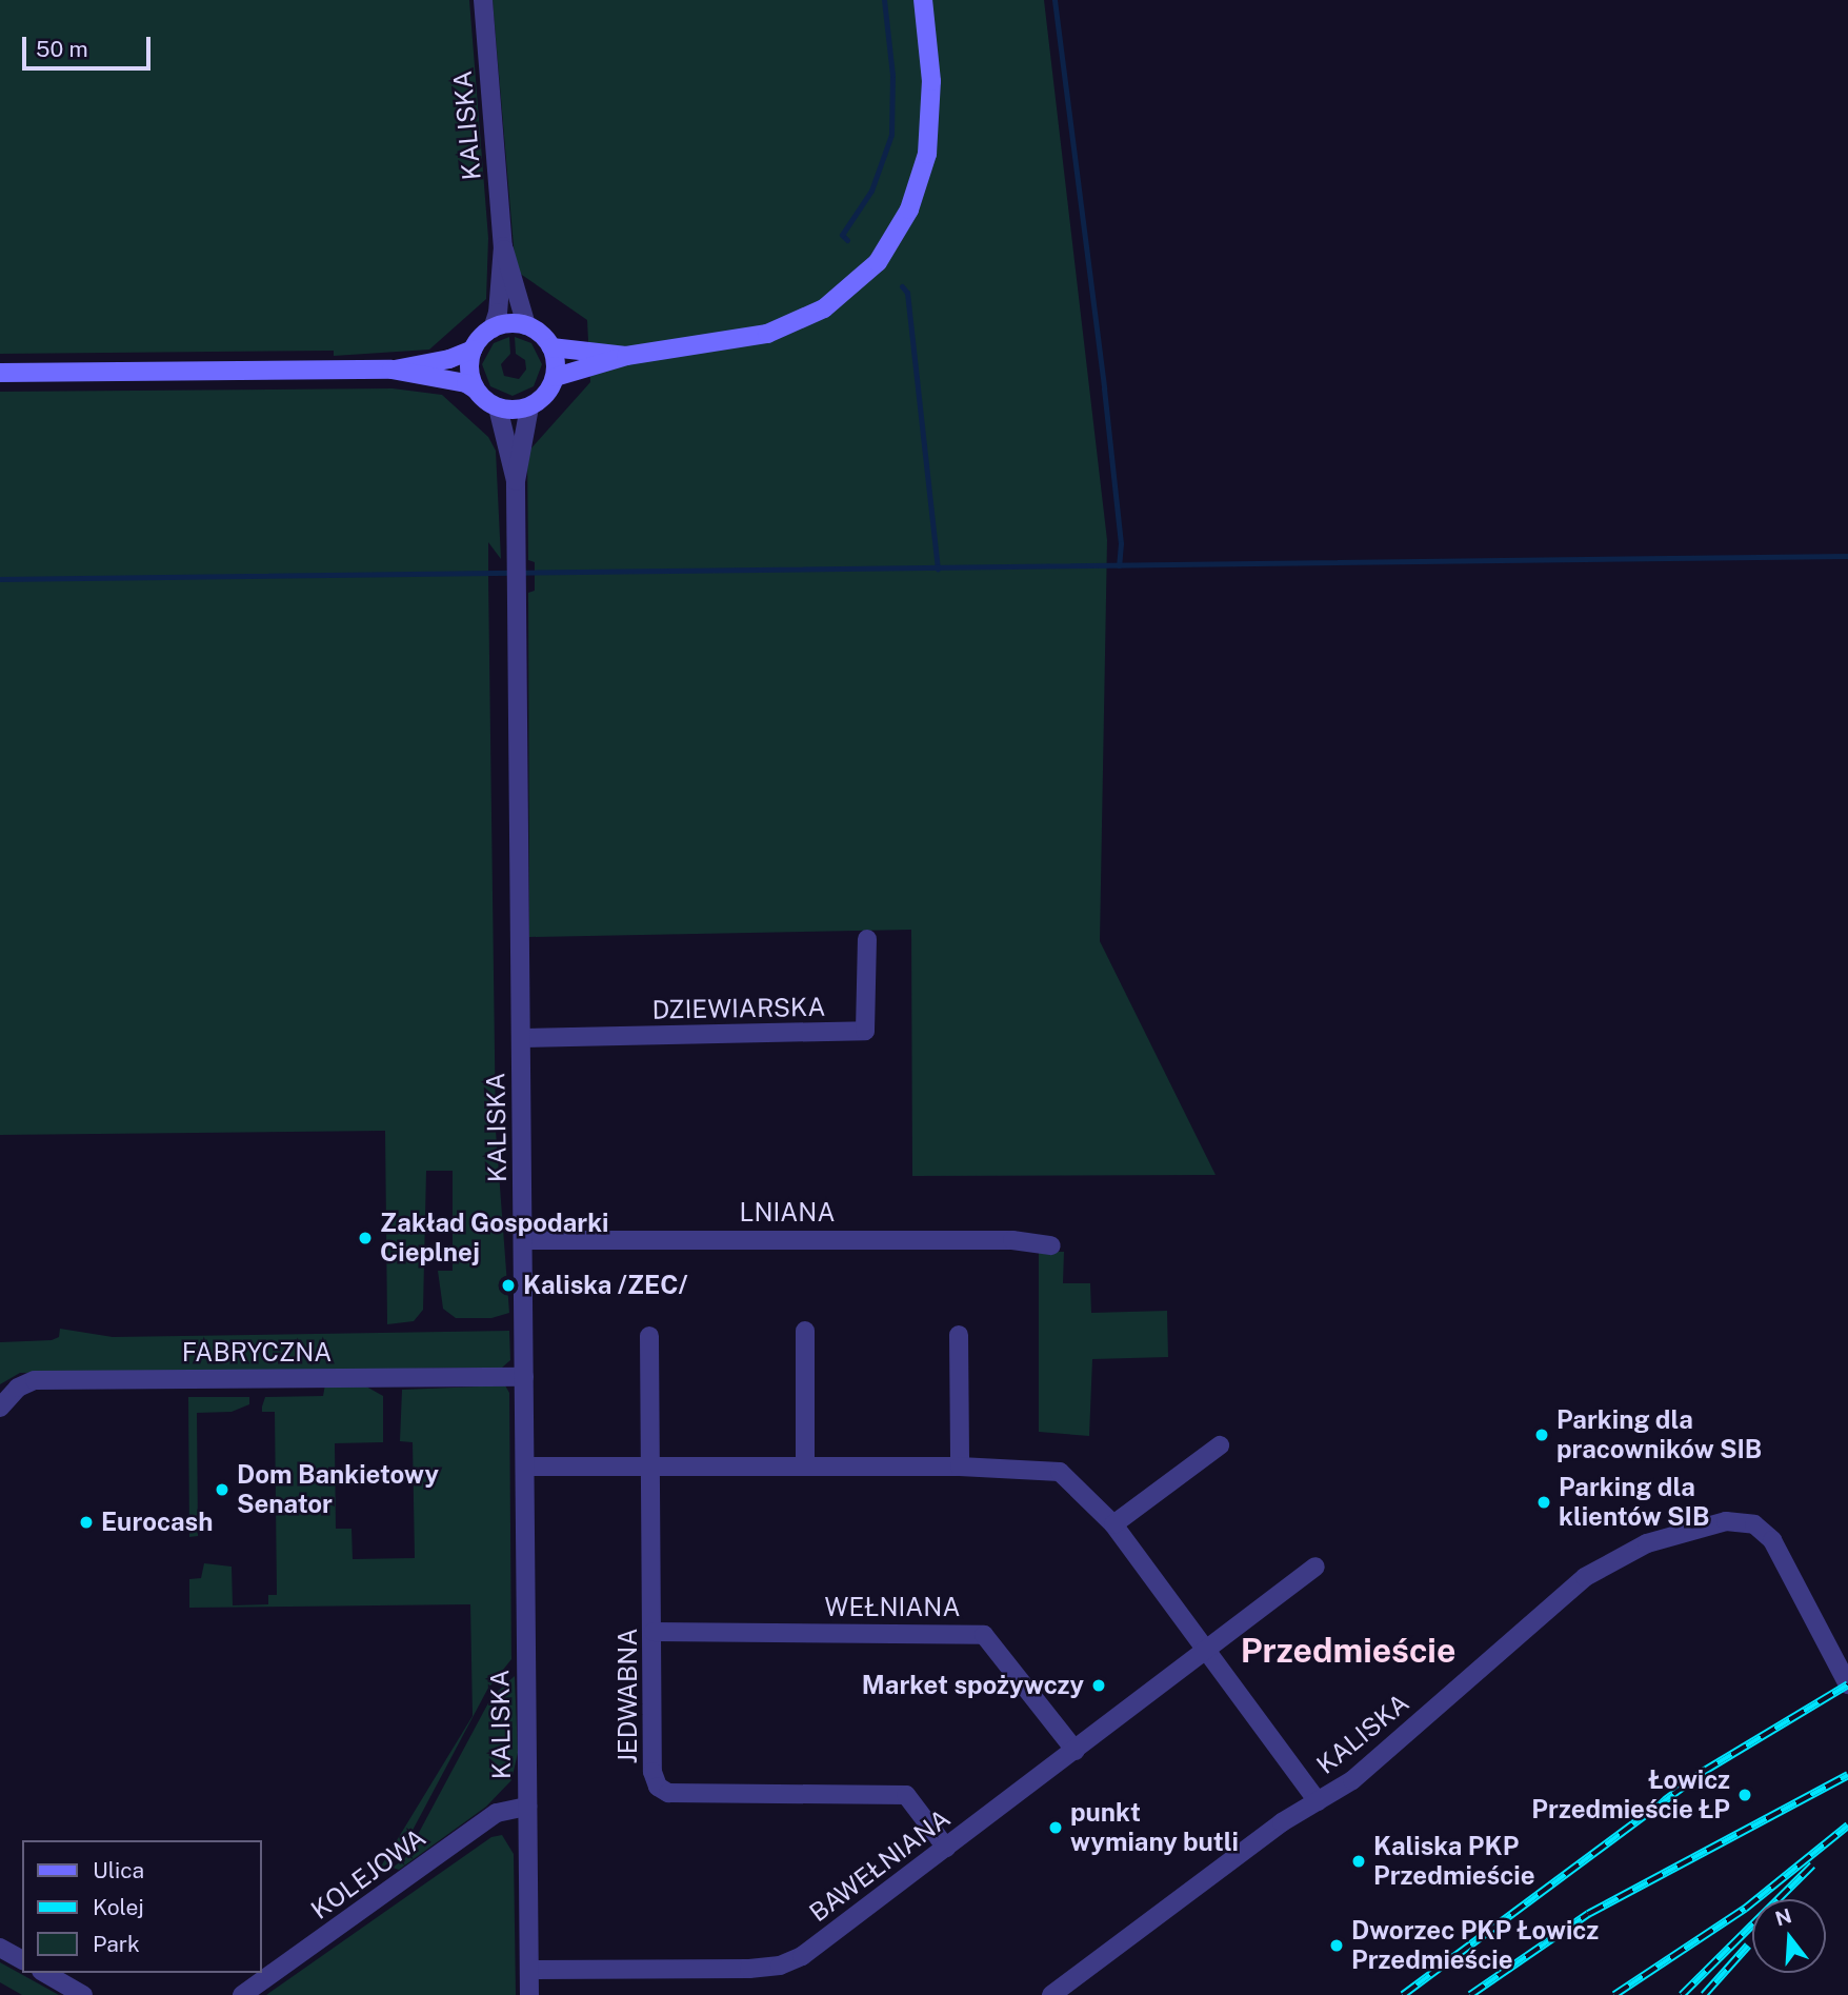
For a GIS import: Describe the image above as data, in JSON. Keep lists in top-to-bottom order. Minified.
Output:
{"streets":{"street":["KALISKA","DZIEWIARSKA","LNIANA","FABRYCZNA","WEŁNIANA","JEDWABNA","BAWEŁNIANA","KOLEJOWA"]},"crossings":[["KALISKA","DZIEWIARSKA"],["KALISKA","LNIANA"],["KALISKA","FABRYCZNA"],["KALISKA","BAWEŁNIANA"],["KALISKA","KOLEJOWA"],["WEŁNIANA","JEDWABNA"],["WEŁNIANA","BAWEŁNIANA"],["JEDWABNA","BAWEŁNIANA"]],"districts":["Przedmieście"],"places":["Zakład Gospodarki Cieplnej","Kaliska /ZEC/","Parking dla pracowników SIB","Dom Bankietowy Senator","Parking dla klientów SIB","Eurocash","Market spożywczy","Łowicz Przedmieście ŁP","punkt wymiany butli","Kaliska PKP Przedmieście","Dworzec PKP Łowicz Przedmieście"],"legend":["Ulica","Kolej","Park"],"scale_bar":"50 m","north":"top"}
